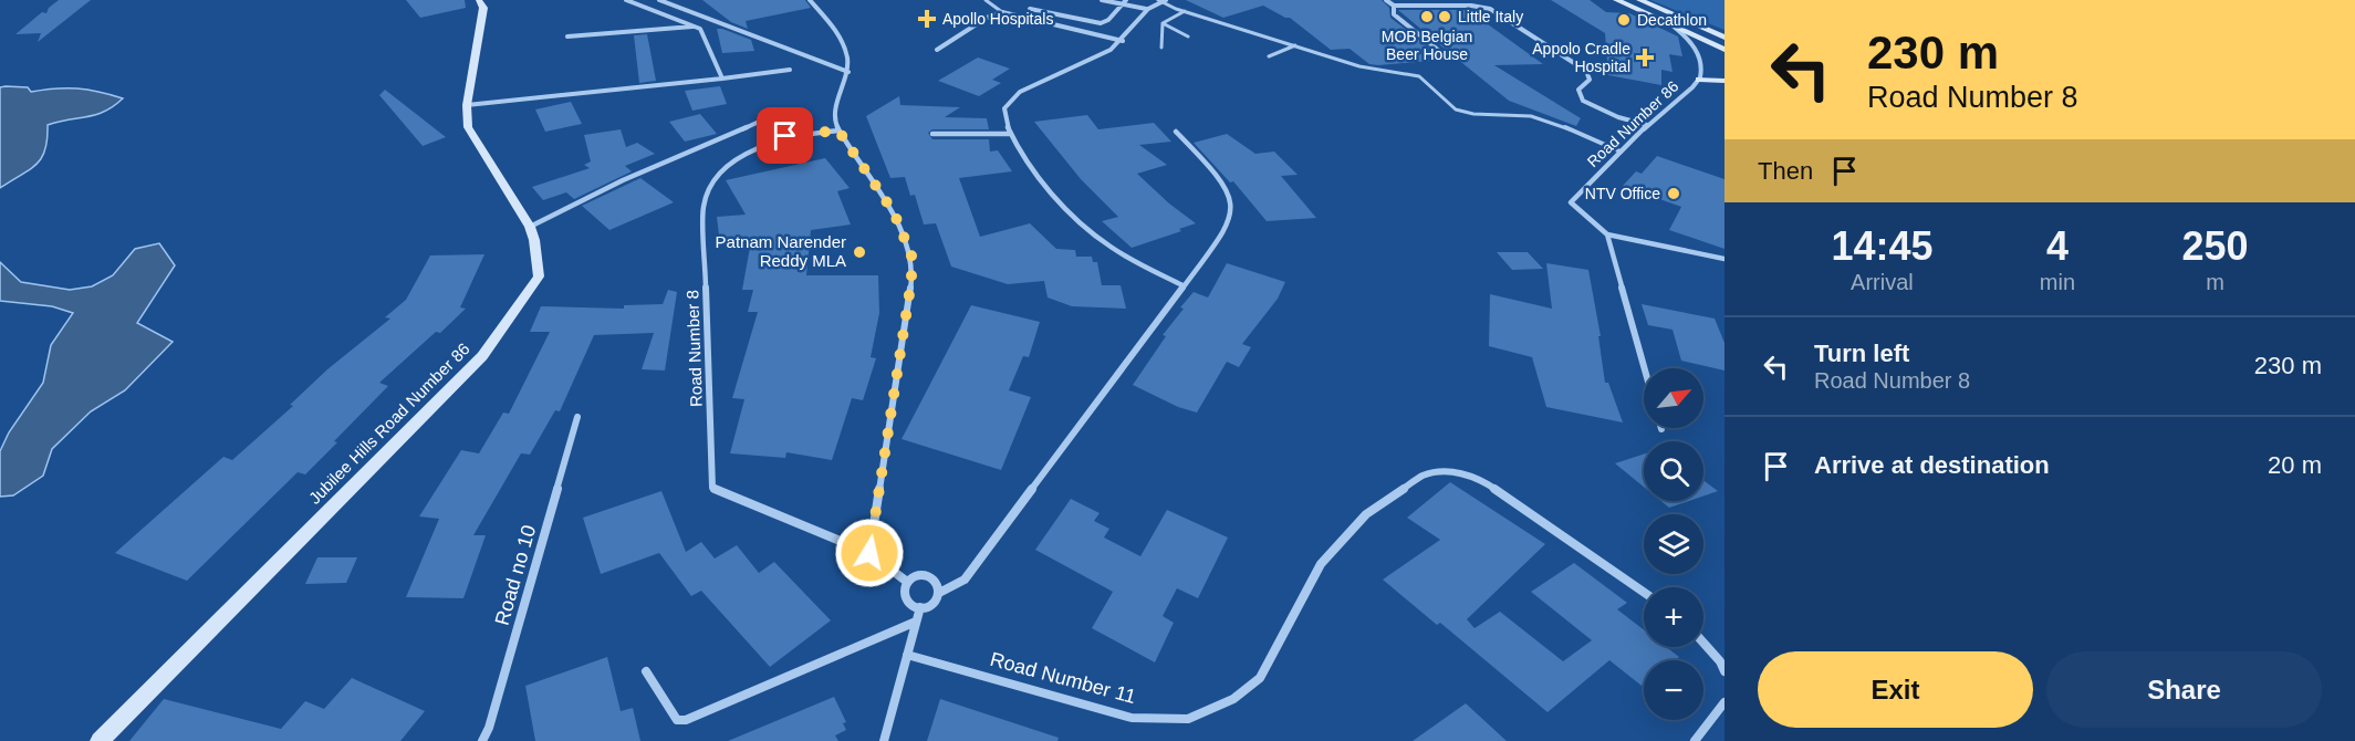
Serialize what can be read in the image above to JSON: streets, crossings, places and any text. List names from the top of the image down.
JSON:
{
  "streets": {
    "street": [
      "Road Number 86",
      "Road Number 8",
      "Jubilee Hills Road Number 86",
      "Road no 10",
      "Road Number 11"
    ]
  },
  "places": {
    "other": [
      "MOB Belgian Beer House",
      "Little Italy",
      "Decathlon",
      "NTV Office",
      "Patnam Narender Reddy MLA"
    ],
    "health": ["Apollo Hospitals", "Appolo Cradle Hospital"]
  },
  "north": "top right",
  "page": {
    "turn": ["230 m", "Road Number 8"],
    "then": "Then",
    "eta": [
      "14:45",
      "Arrival",
      "4",
      "min",
      "250",
      "m"
    ],
    "list": [
      {
        "name": "Turn left",
        "note": "Road Number 8",
        "value": "230 m"
      },
      {
        "name": "Arrive at destination",
        "value": "20 m"
      }
    ],
    "map_buttons": ["+", "−"],
    "buttons": ["Exit", "Share"]
  }
}
